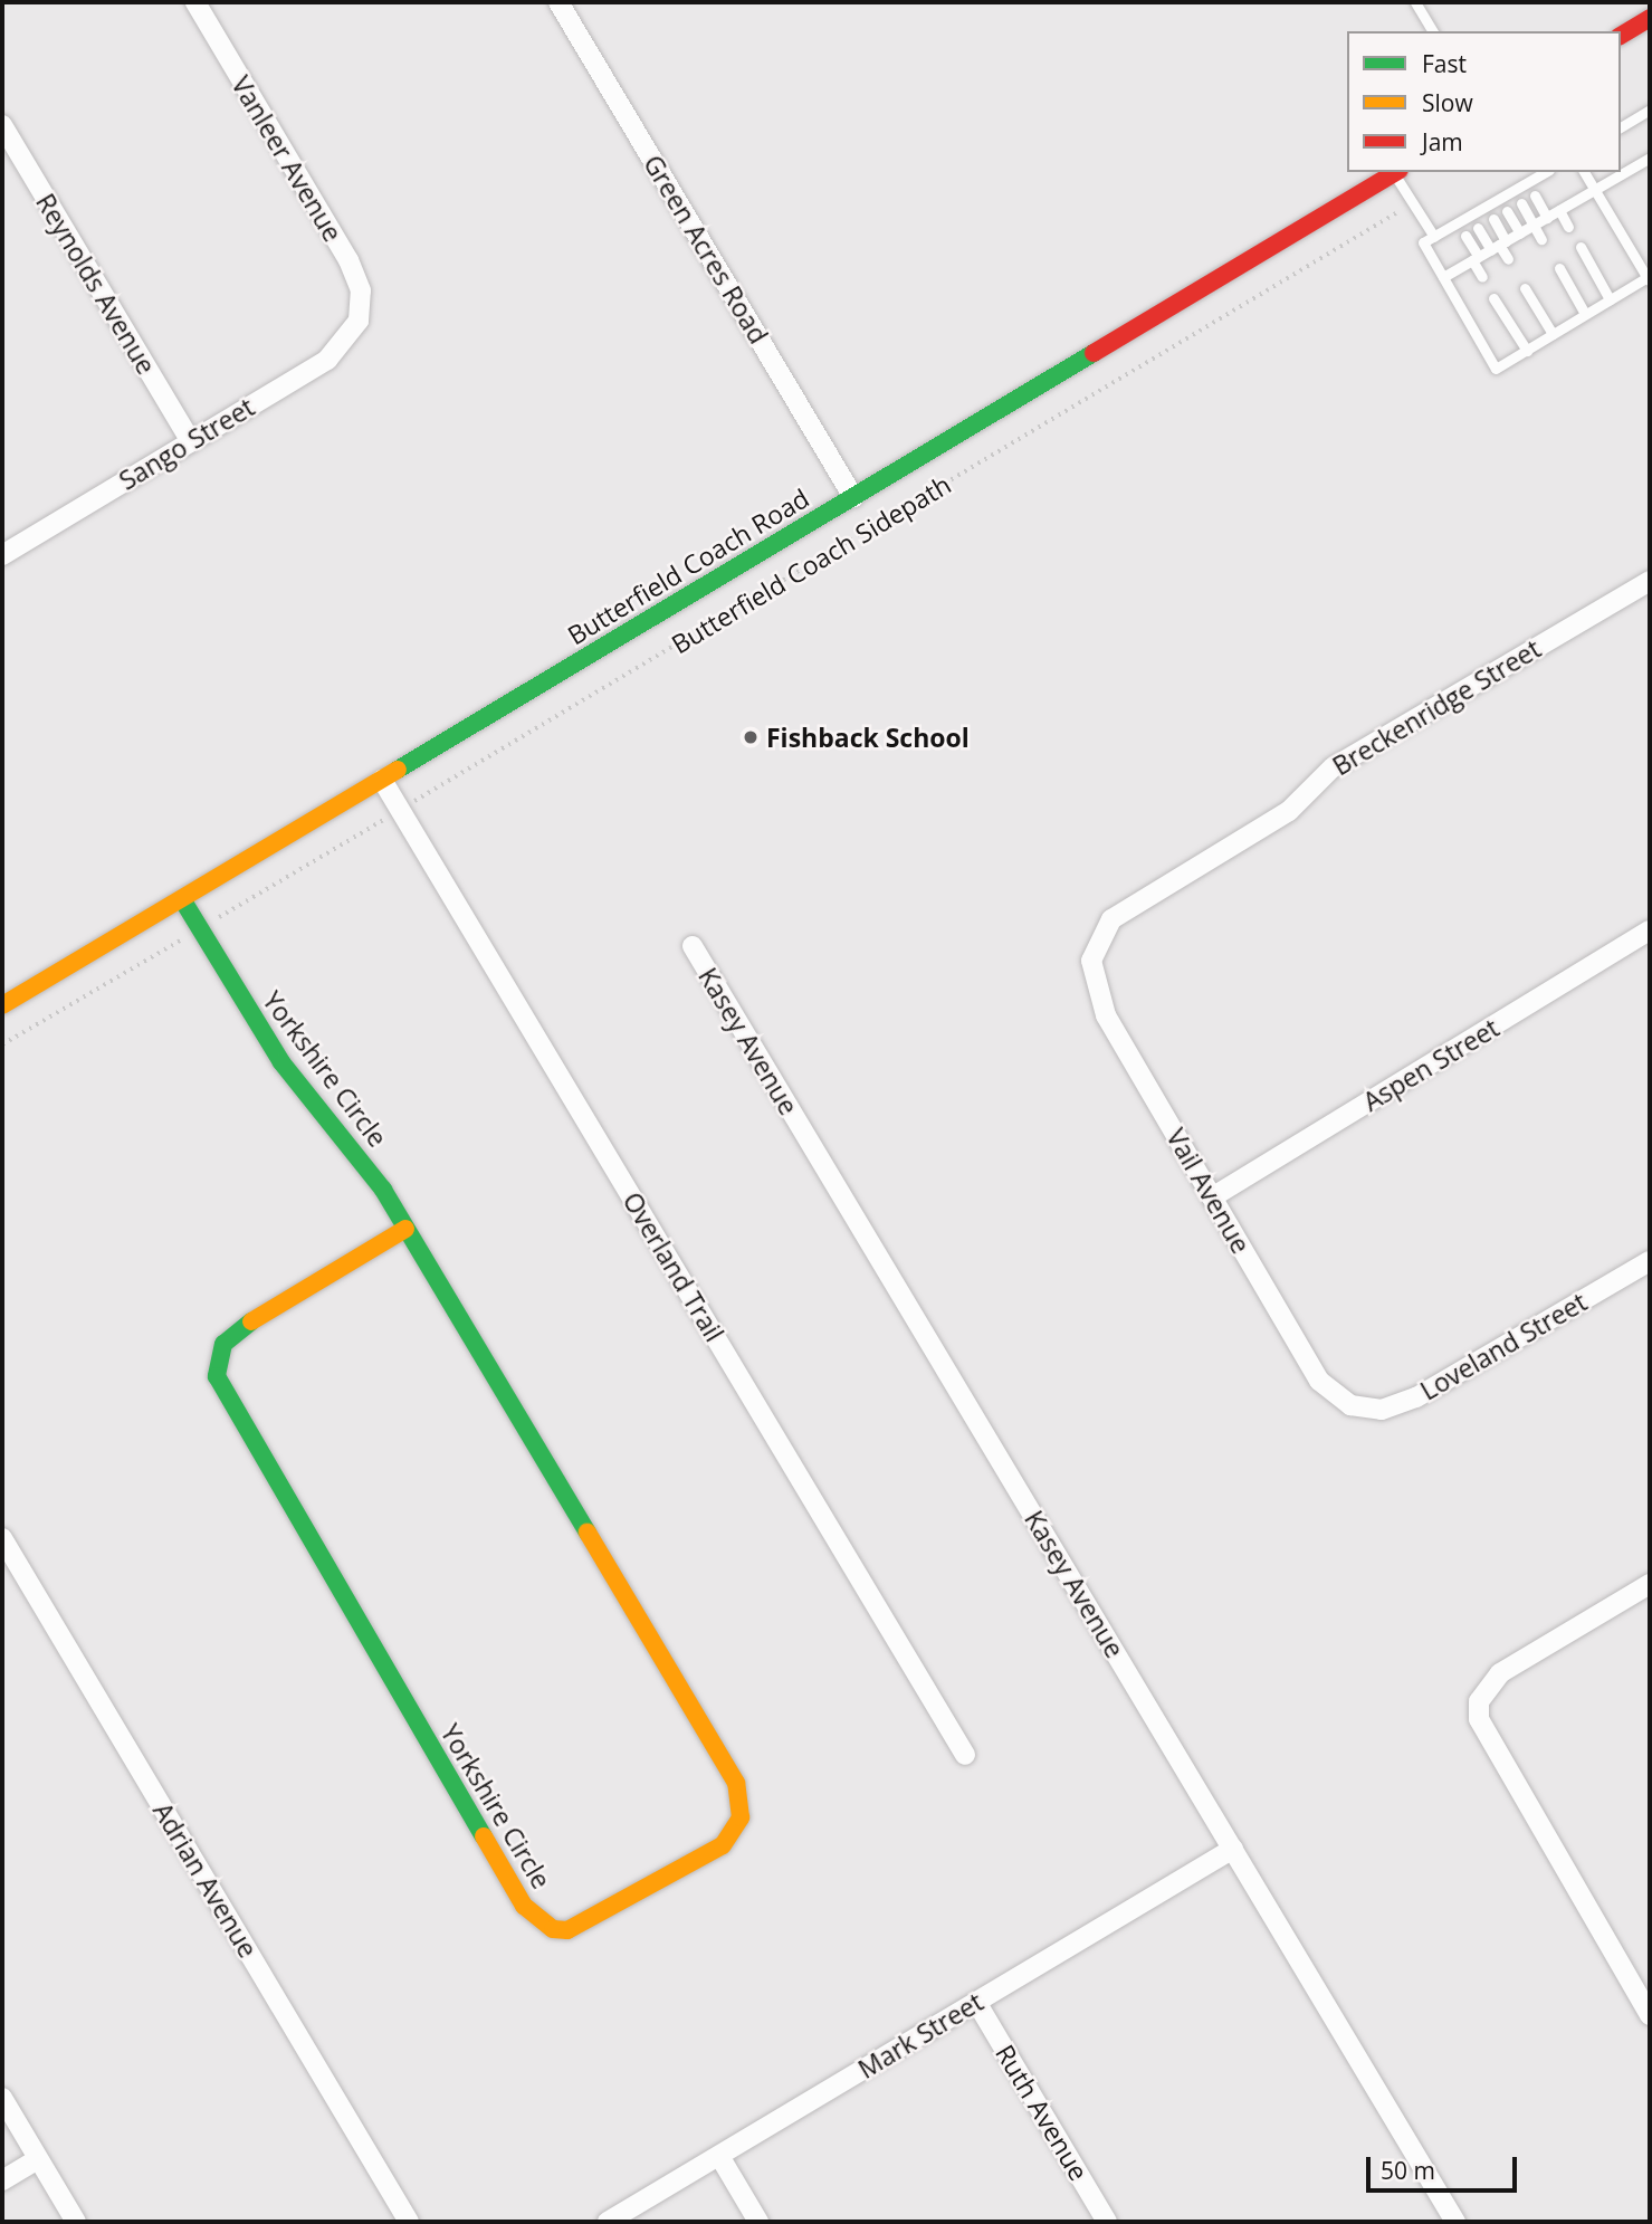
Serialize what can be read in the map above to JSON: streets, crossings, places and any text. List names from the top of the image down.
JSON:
{
  "streets": {
    "street": [
      "Vanleer Avenue",
      "Green Acres Road",
      "Reynolds Avenue",
      "Sango Street",
      "Butterfield Coach Road",
      "Breckenridge Street",
      "Kasey Avenue",
      "Aspen Street",
      "Yorkshire Circle",
      "Vail Avenue",
      "Overland Trail",
      "Loveland Street",
      "Adrian Avenue",
      "Mark Street",
      "Ruth Avenue"
    ],
    "path": ["Butterfield Coach Sidepath"]
  },
  "crossings": [
    ["Vanleer Avenue", "Sango Street"],
    ["Green Acres Road", "Butterfield Coach Road"],
    ["Reynolds Avenue", "Sango Street"],
    ["Butterfield Coach Road", "Yorkshire Circle"],
    ["Butterfield Coach Road", "Overland Trail"],
    ["Breckenridge Street", "Vail Avenue"],
    ["Kasey Avenue", "Mark Street"],
    ["Aspen Street", "Vail Avenue"],
    ["Vail Avenue", "Loveland Street"],
    ["Mark Street", "Ruth Avenue"]
  ],
  "places": ["Fishback School"],
  "legend": ["Fast", "Slow", "Jam"],
  "scale_bar": "50 m"
}
